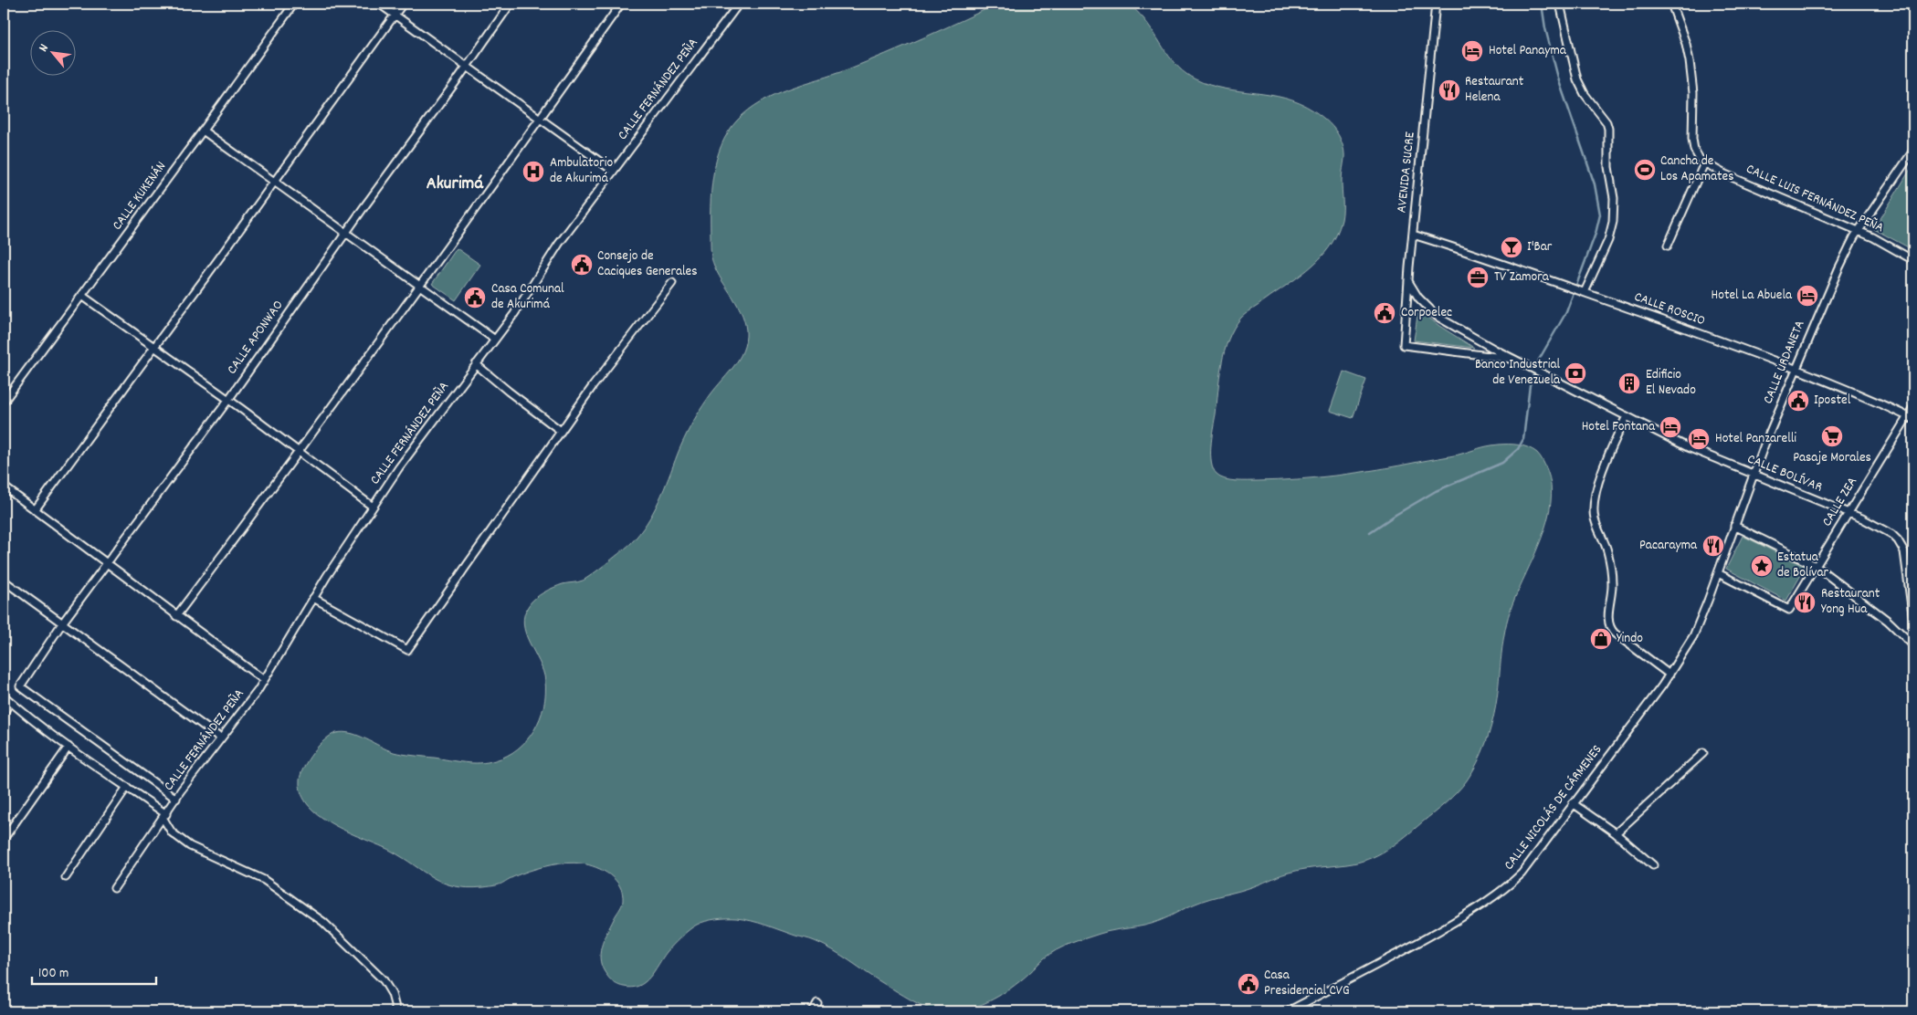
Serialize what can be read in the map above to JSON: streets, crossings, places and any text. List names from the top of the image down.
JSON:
{
  "streets": {
    "street": [
      "CALLE FERNÁNDEZ PEÑA",
      "AVENIDA SUCRE",
      "CALLE KUKENÁN",
      "CALLE LUIS FERNÁNDEZ PEÑA",
      "CALLE ROSCIO",
      "CALLE APONWAO",
      "CALLE URDANETA",
      "CALLE BOLÍVAR",
      "CALLE ZEA",
      "CALLE NICOLÁS DE CÁRMENES"
    ]
  },
  "crossings": [
    ["CALLE FERNÁNDEZ PEÑA", "CALLE APONWAO"],
    ["AVENIDA SUCRE", "CALLE ROSCIO"],
    ["AVENIDA SUCRE", "CALLE BOLÍVAR"],
    ["CALLE LUIS FERNÁNDEZ PEÑA", "CALLE URDANETA"],
    ["CALLE ROSCIO", "CALLE URDANETA"],
    ["CALLE ROSCIO", "CALLE ZEA"],
    ["CALLE URDANETA", "CALLE BOLÍVAR"],
    ["CALLE URDANETA", "CALLE ZEA"],
    ["CALLE URDANETA", "CALLE NICOLÁS DE CÁRMENES"],
    ["CALLE BOLÍVAR", "CALLE ZEA"],
    ["CALLE ZEA", "CALLE NICOLÁS DE CÁRMENES"]
  ],
  "districts": ["Akurimá"],
  "places": {
    "hotel": [
      "Hotel Panayma",
      "Hotel La Abuela",
      "Hotel Fontana",
      "Hotel Panzarelli"
    ],
    "restaurant": ["Restaurant Helena", "Pacarayma", "Restaurant Yong Hua"],
    "sports": ["Cancha de Los Apamates"],
    "hospital": ["Ambulatorio de Akurimá"],
    "bar": ["I'Bar"],
    "public building": [
      "Consejo de Caciques Generales",
      "Casa Comunal de Akurimá",
      "Corpoelec",
      "Ipostel",
      "Casa Presidencial CVG"
    ],
    "office": ["TV Zamora"],
    "bank": ["Banco Industrial de Venezuela"],
    "building": ["Edificio El Nevado"],
    "supermarket": ["Pasaje Morales"],
    "place": ["Estatua de Bolívar"],
    "shop": ["Yindo"]
  },
  "scale_bar": "100 m",
  "north": "top left"
}
